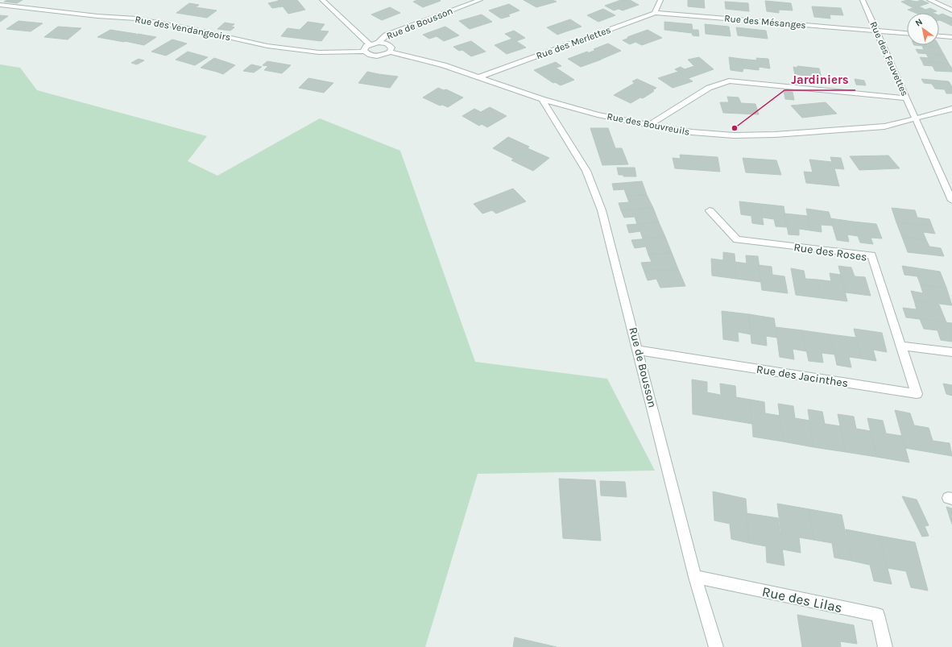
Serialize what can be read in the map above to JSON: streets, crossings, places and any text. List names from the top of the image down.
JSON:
{
  "streets": {
    "street": [
      "Rue des Mésanges",
      "Rue de Bousson",
      "Rue des Vendangeoirs",
      "Rue des Merlettes",
      "Rue des Fauvettes",
      "Rue des Bouvreuils",
      "Rue des Roses",
      "Rue des Jacinthes",
      "Rue des Lilas"
    ]
  },
  "crossings": [
    ["Rue des Mésanges", "Rue des Merlettes"],
    ["Rue des Mésanges", "Rue des Fauvettes"],
    ["Rue de Bousson", "Rue des Bouvreuils"],
    ["Rue de Bousson", "Rue des Jacinthes"],
    ["Rue de Bousson", "Rue des Lilas"],
    ["Rue des Vendangeoirs", "Rue des Bouvreuils"],
    ["Rue des Merlettes", "Rue des Bouvreuils"],
    ["Rue des Fauvettes", "Rue des Bouvreuils"],
    ["Rue des Roses", "Rue des Jacinthes"]
  ],
  "places": ["Jardiniers"],
  "north": "top left"
}
